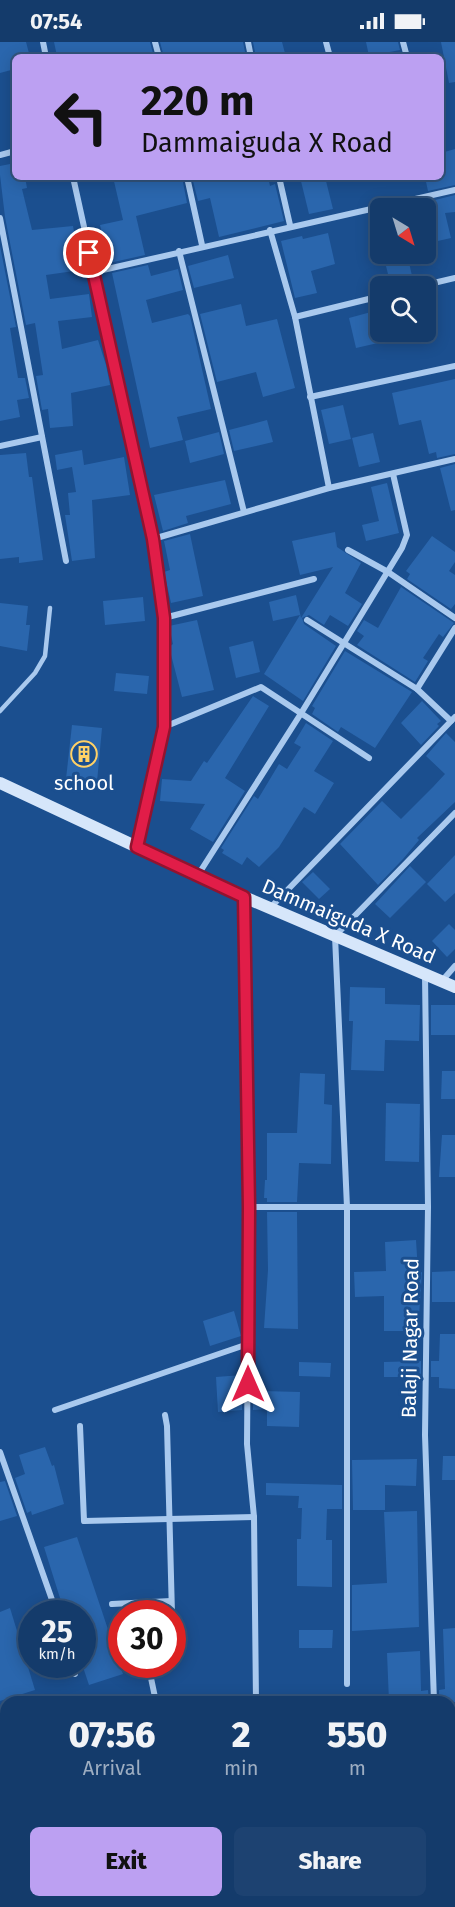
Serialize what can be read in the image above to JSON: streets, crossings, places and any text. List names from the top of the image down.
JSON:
{
  "streets": {
    "street": ["Dammaiguda X Road", "Balaji Nagar Road"]
  },
  "crossings": [
    ["Dammaiguda X Road", "Balaji Nagar Road"]
  ],
  "places": {
    "building": ["school"]
  },
  "north": "bottom right",
  "page": {
    "status": "07:54",
    "turn": ["220 m", "Dammaiguda X Road"],
    "speed": "25 km/h",
    "limit": "30",
    "eta": [
      "07:56",
      "Arrival",
      "2",
      "min",
      "550",
      "m"
    ],
    "buttons": ["Exit", "Share"]
  }
}
